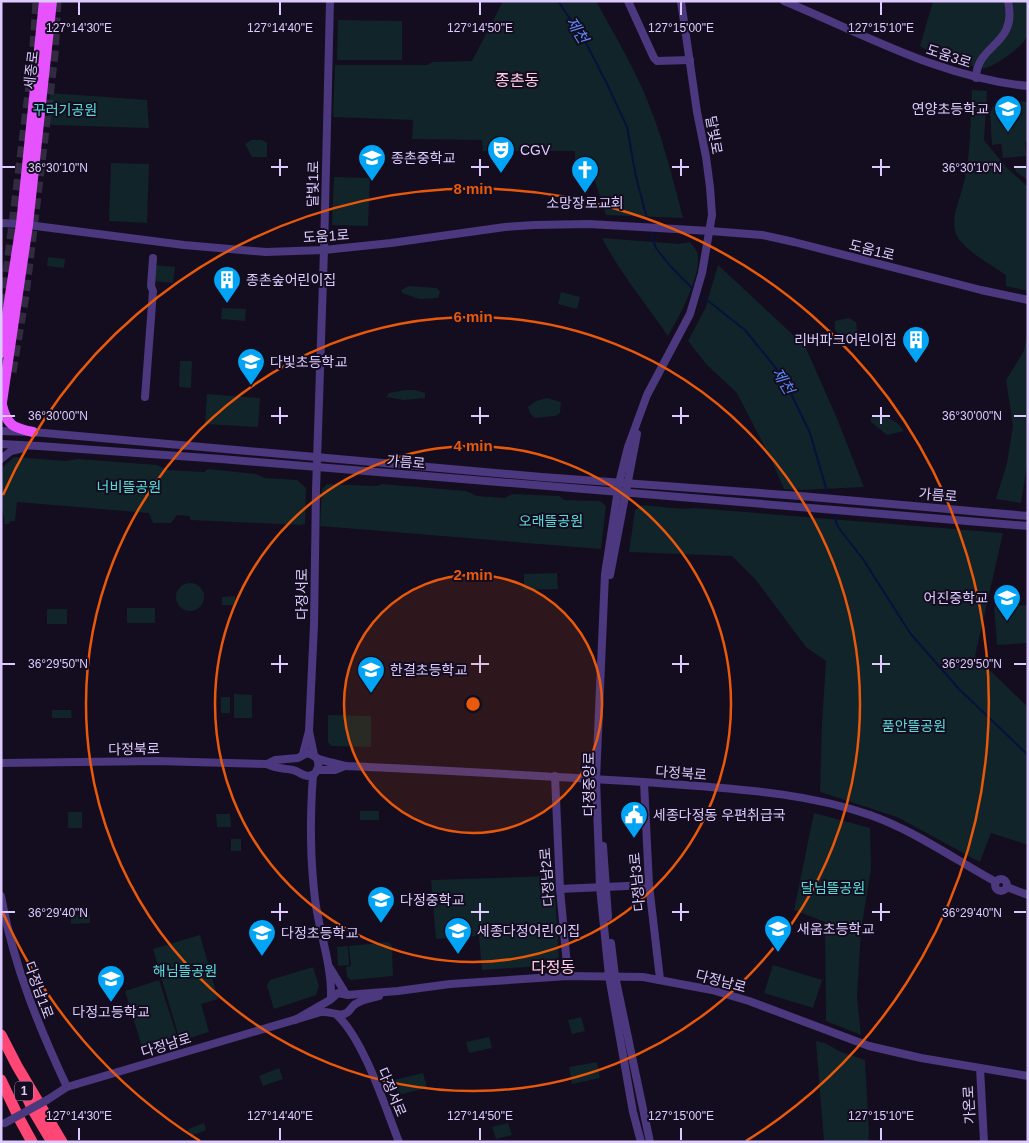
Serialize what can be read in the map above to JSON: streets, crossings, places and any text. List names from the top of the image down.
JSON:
{
  "streets": {
    "highway": ["1"],
    "main road": ["세종로"],
    "street": [
      "도움3로",
      "달빛로",
      "달빛1로",
      "도움1로",
      "가름로",
      "다정서로",
      "다정북로",
      "다정중앙로",
      "다정남2로",
      "다정남3로",
      "다정남로",
      "다정남1로",
      "가온로"
    ]
  },
  "crossings": [
    ["세종로", "도움1로"],
    ["달빛로", "도움1로"],
    ["달빛로", "다정중앙로"],
    ["달빛1로", "도움1로"],
    ["달빛1로", "가름로"],
    ["달빛1로", "다정서로"],
    ["가름로", "다정서로"],
    ["가름로", "다정중앙로"],
    ["다정북로", "다정중앙로"],
    ["다정북로", "다정남2로"],
    ["다정북로", "다정남3로"],
    ["다정중앙로", "다정남로"],
    ["다정남2로", "다정남로"],
    ["다정남3로", "다정남로"],
    ["다정남로", "다정남1로"],
    ["다정남로", "가온로"]
  ],
  "districts": ["종촌동", "다정동"],
  "water": ["제천"],
  "parks": [
    "꾸러기공원",
    "너비뜰공원",
    "오래뜰공원",
    "품안뜰공원",
    "달님뜰공원",
    "해님뜰공원"
  ],
  "places": {
    "school or university": [
      "연양초등학교",
      "종촌중학교",
      "다빛초등학교",
      "어진중학교",
      "한결초등학교",
      "다정중학교",
      "새움초등학교",
      "세종다정어린이집",
      "다정초등학교",
      "다정고등학교"
    ],
    "theatre": ["CGV"],
    "church": ["소망장로교회"],
    "building": ["종촌숲어린이집", "리버파크어린이집"],
    "public building": ["세종다정동 우편취급국"]
  },
  "coordinates": [
    "127°14'30\"E",
    "127°14'40\"E",
    "127°14'50\"E",
    "127°15'00\"E",
    "127°15'10\"E",
    "36°30'10\"N",
    "36°30'00\"N",
    "36°29'50\"N",
    "36°29'40\"N"
  ],
  "rings": [
    "8 min",
    "6 min",
    "4 min",
    "2 min"
  ]
}
